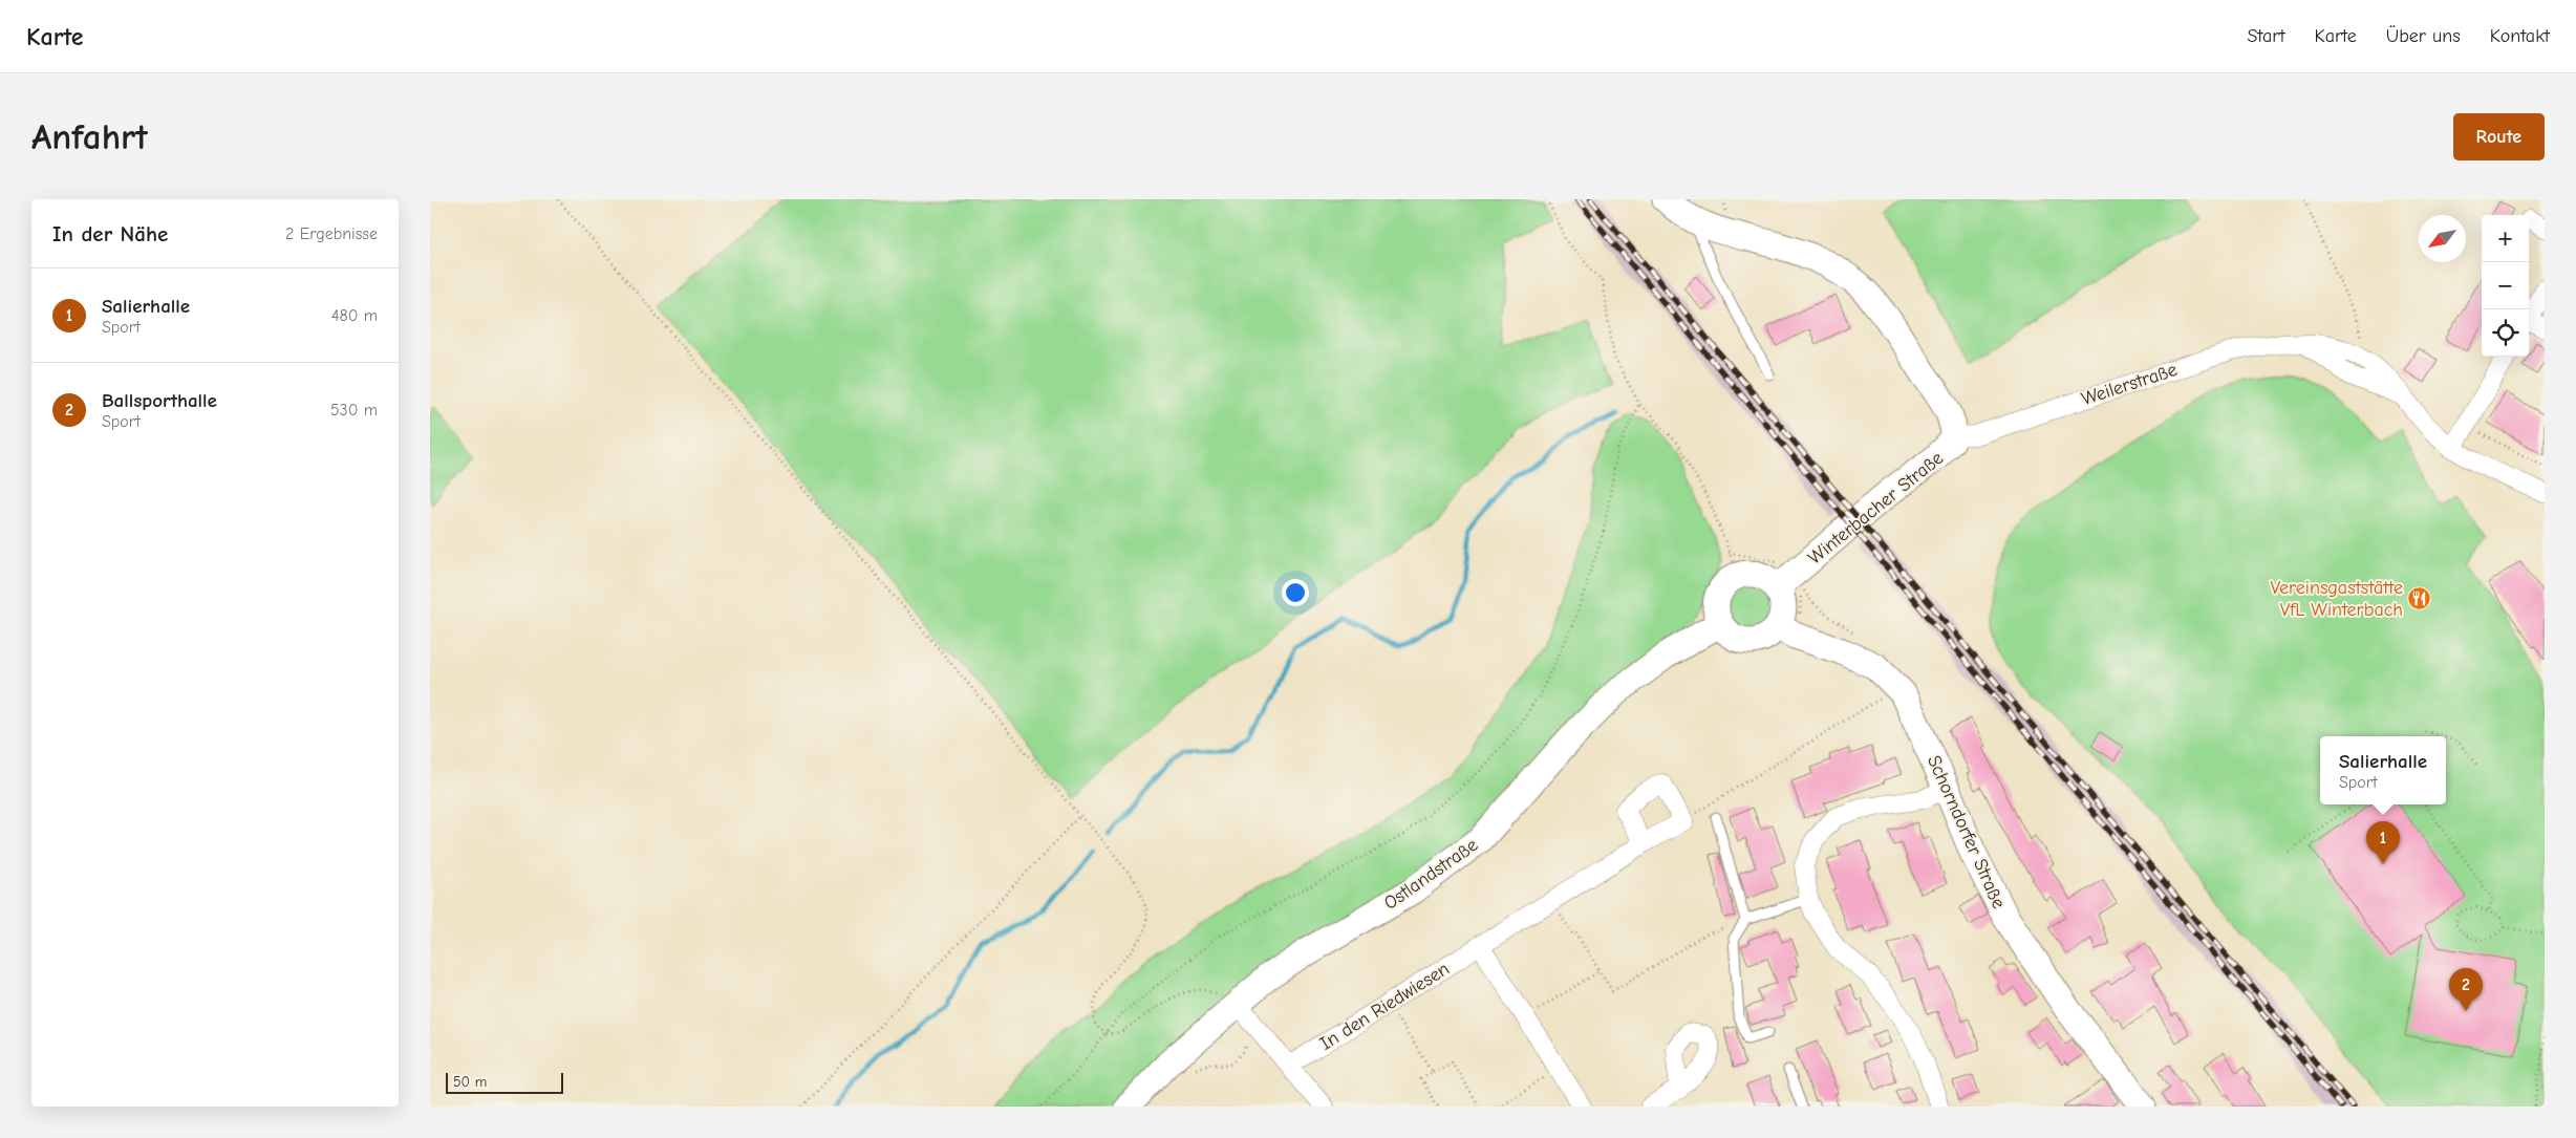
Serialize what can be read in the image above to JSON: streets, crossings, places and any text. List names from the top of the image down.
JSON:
{
  "streets": {
    "street": [
      "Weilerstraße",
      "Winterbacher Straße",
      "Schorndorfer Straße",
      "Ostlandstraße",
      "In den Riedwiesen"
    ]
  },
  "crossings": [
    ["Weilerstraße", "Winterbacher Straße"]
  ],
  "places": {
    "restaurant": ["Vereinsgaststätte VfL Winterbach"]
  },
  "scale_bar": "50 m",
  "north": "bottom left",
  "page": {
    "header": "Karte",
    "nav": [
      "Start",
      "Karte",
      "Über uns",
      "Kontakt"
    ],
    "buttons": "Route",
    "title": "Anfahrt",
    "heading": ["In der Nähe", "2 Ergebnisse"],
    "map_buttons": ["+", "−"],
    "list": [
      {
        "mark": "1",
        "name": "Salierhalle",
        "note": "Sport",
        "value": "480 m"
      },
      {
        "mark": "2",
        "name": "Ballsporthalle",
        "note": "Sport",
        "value": "530 m"
      }
    ],
    "popup": ["Salierhalle", "Sport"],
    "pins": ["1", "2"],
    "scale": "50 m"
  }
}
